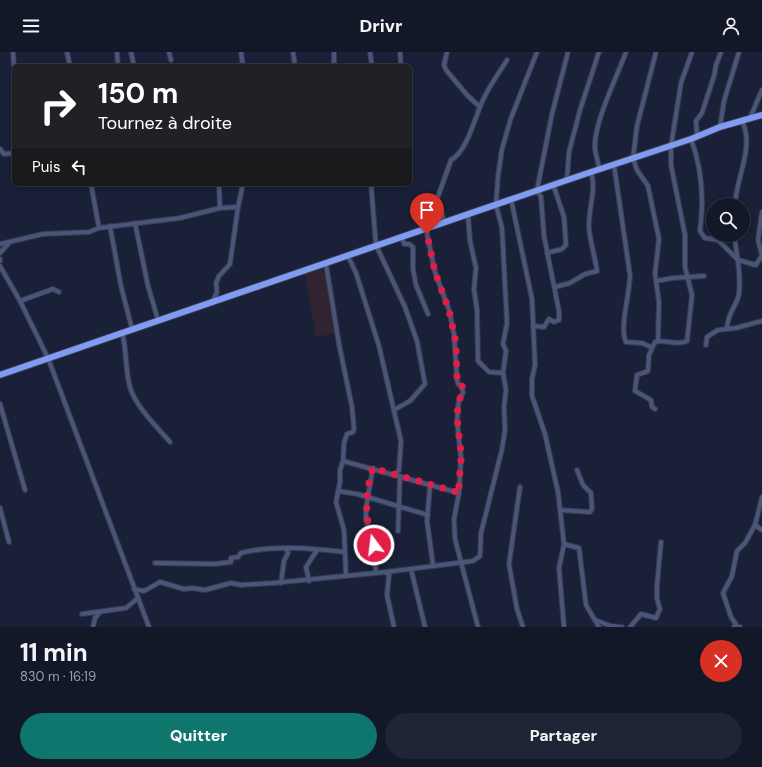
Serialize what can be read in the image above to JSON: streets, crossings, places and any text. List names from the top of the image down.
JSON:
{
  "page": {
    "header": "Drivr",
    "turn": ["150 m", "Tournez à droite"],
    "then": "Puis",
    "heading": ["11 min", "830 m · 16:19"],
    "buttons": ["Quitter", "Partager"]
  }
}
